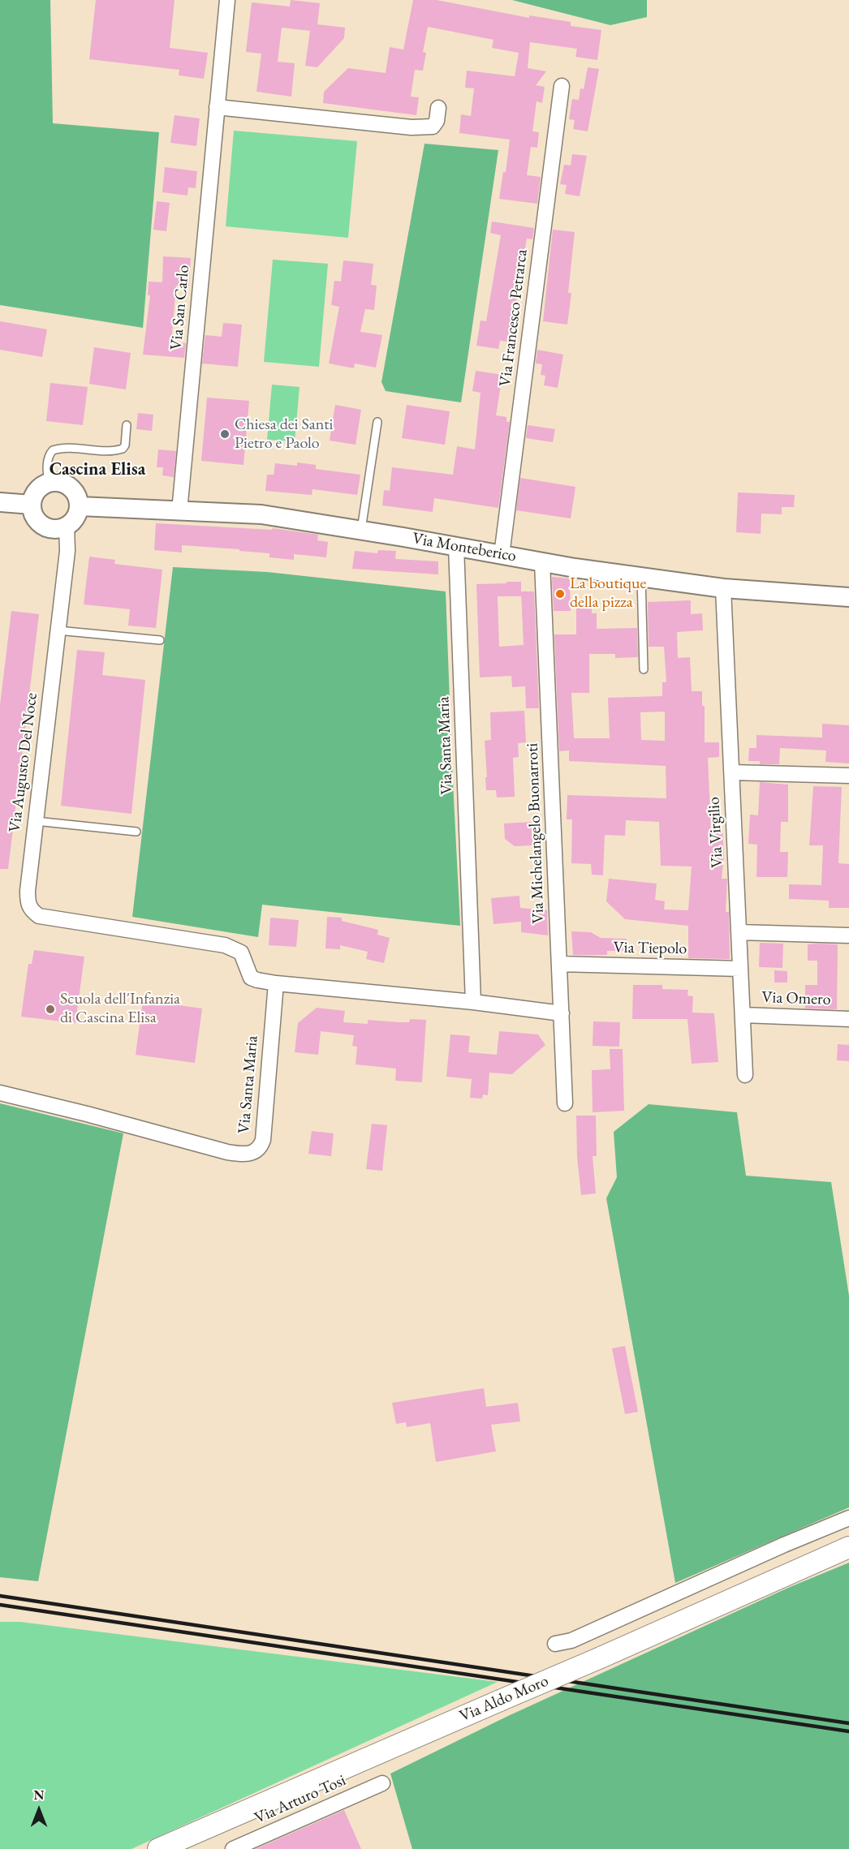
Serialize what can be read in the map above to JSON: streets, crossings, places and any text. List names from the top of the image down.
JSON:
{
  "streets": {
    "main road": ["Via Aldo Moro"],
    "street": [
      "Via San Carlo",
      "Via Francesco Petrarca",
      "Via Monteberico",
      "Via Santa Maria",
      "Via Augusto Del Noce",
      "Via Virgilio",
      "Via Michelangelo Buonarroti",
      "Via Tiepolo",
      "Via Omero",
      "Via Arturo Tosi"
    ]
  },
  "crossings": [
    ["Via San Carlo", "Via Monteberico"],
    ["Via Francesco Petrarca", "Via Monteberico"],
    ["Via Monteberico", "Via Santa Maria"],
    ["Via Monteberico", "Via Augusto Del Noce"],
    ["Via Monteberico", "Via Virgilio"],
    ["Via Monteberico", "Via Michelangelo Buonarroti"],
    ["Via Santa Maria", "Via Augusto Del Noce"],
    ["Via Virgilio", "Via Tiepolo"],
    ["Via Virgilio", "Via Omero"],
    ["Via Michelangelo Buonarroti", "Via Tiepolo"]
  ],
  "districts": ["Cascina Elisa"],
  "places": ["Chiesa dei Santi Pietro e Paolo", "La boutique della pizza", "Scuola dell'Infanzia di Cascina Elisa"],
  "north": "top"
}
